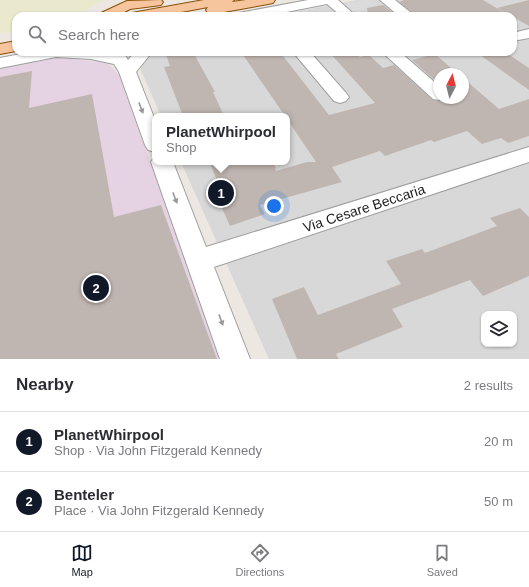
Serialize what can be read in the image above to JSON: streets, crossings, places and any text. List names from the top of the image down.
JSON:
{
  "streets": {
    "street": ["Via Cesare Beccaria"]
  },
  "north": "top",
  "page": {
    "search": "Search here",
    "popup": ["PlanetWhirpool", "Shop"],
    "pins": ["1", "2"],
    "heading": ["Nearby", "2 results"],
    "list": [
      {
        "mark": "1",
        "name": "PlanetWhirpool",
        "note": "Shop · Via John Fitzgerald Kennedy",
        "value": "20 m"
      },
      {
        "mark": "2",
        "name": "Benteler",
        "note": "Place · Via John Fitzgerald Kennedy",
        "value": "50 m"
      }
    ],
    "nav": ["Map", "Directions", "Saved"]
  }
}
